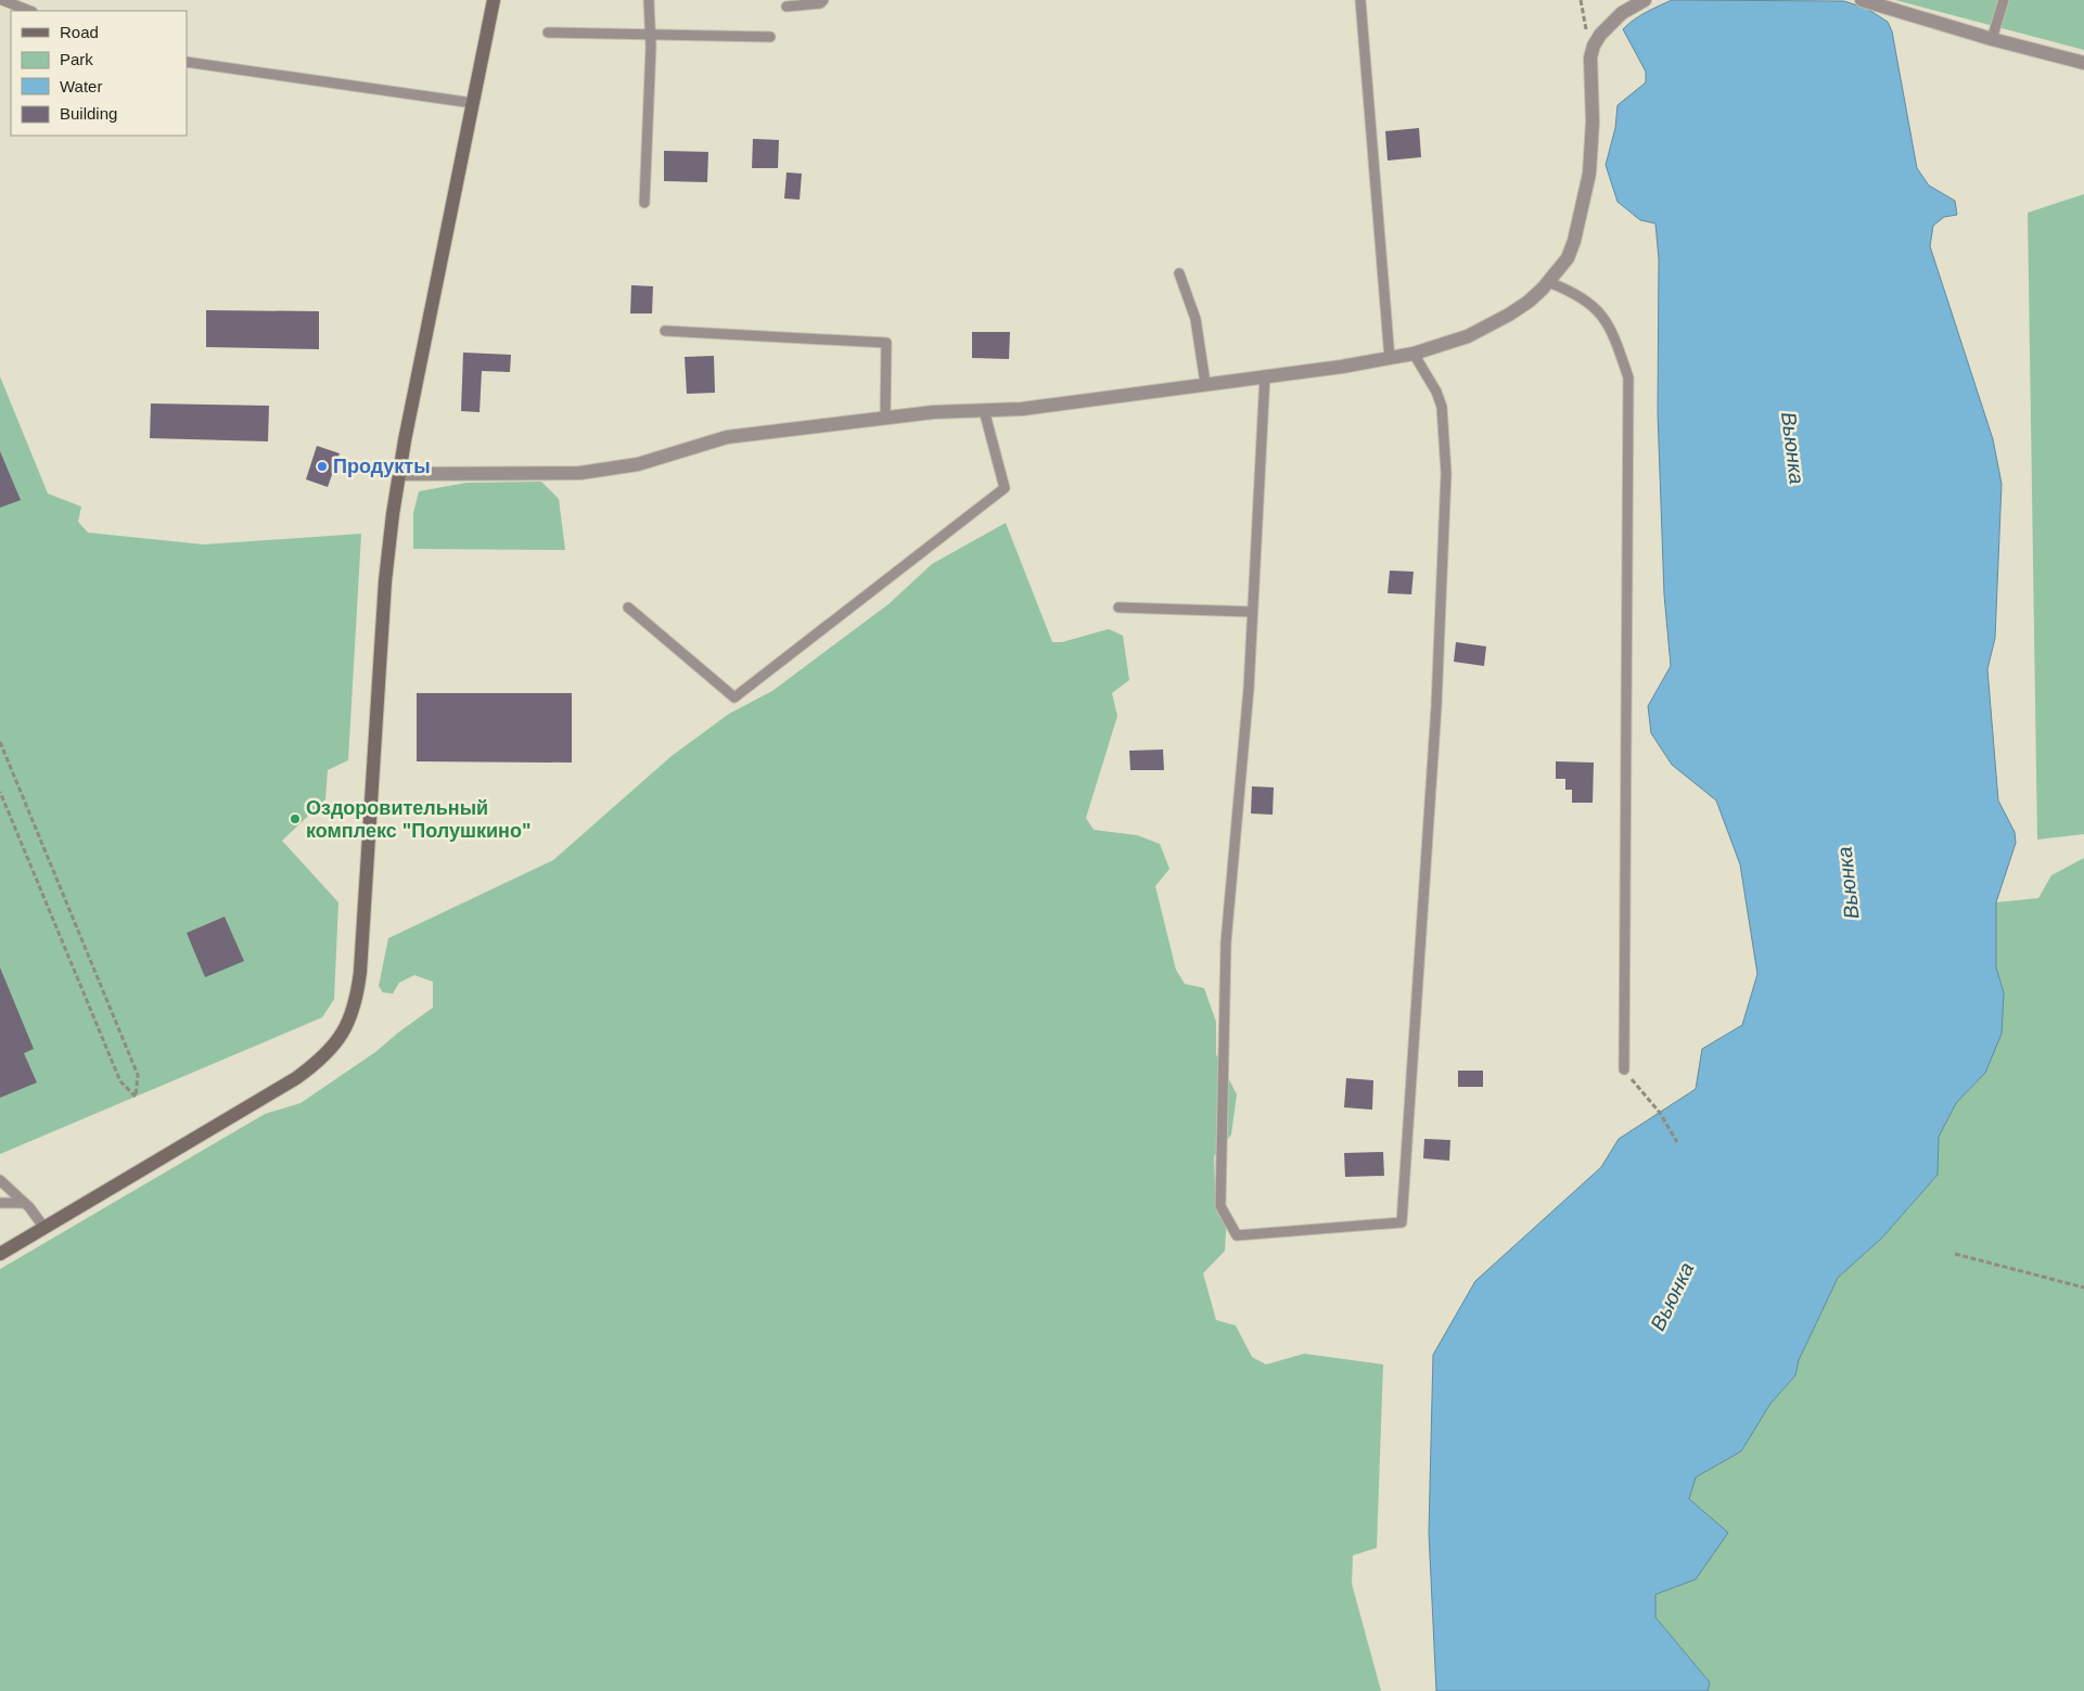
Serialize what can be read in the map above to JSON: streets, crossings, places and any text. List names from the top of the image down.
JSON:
{
  "water": ["Вьюнка"],
  "places": ["Продукты", "Оздоровительный комплекс \"Полушкино\""],
  "legend": [
    "Road",
    "Park",
    "Water",
    "Building"
  ]
}
